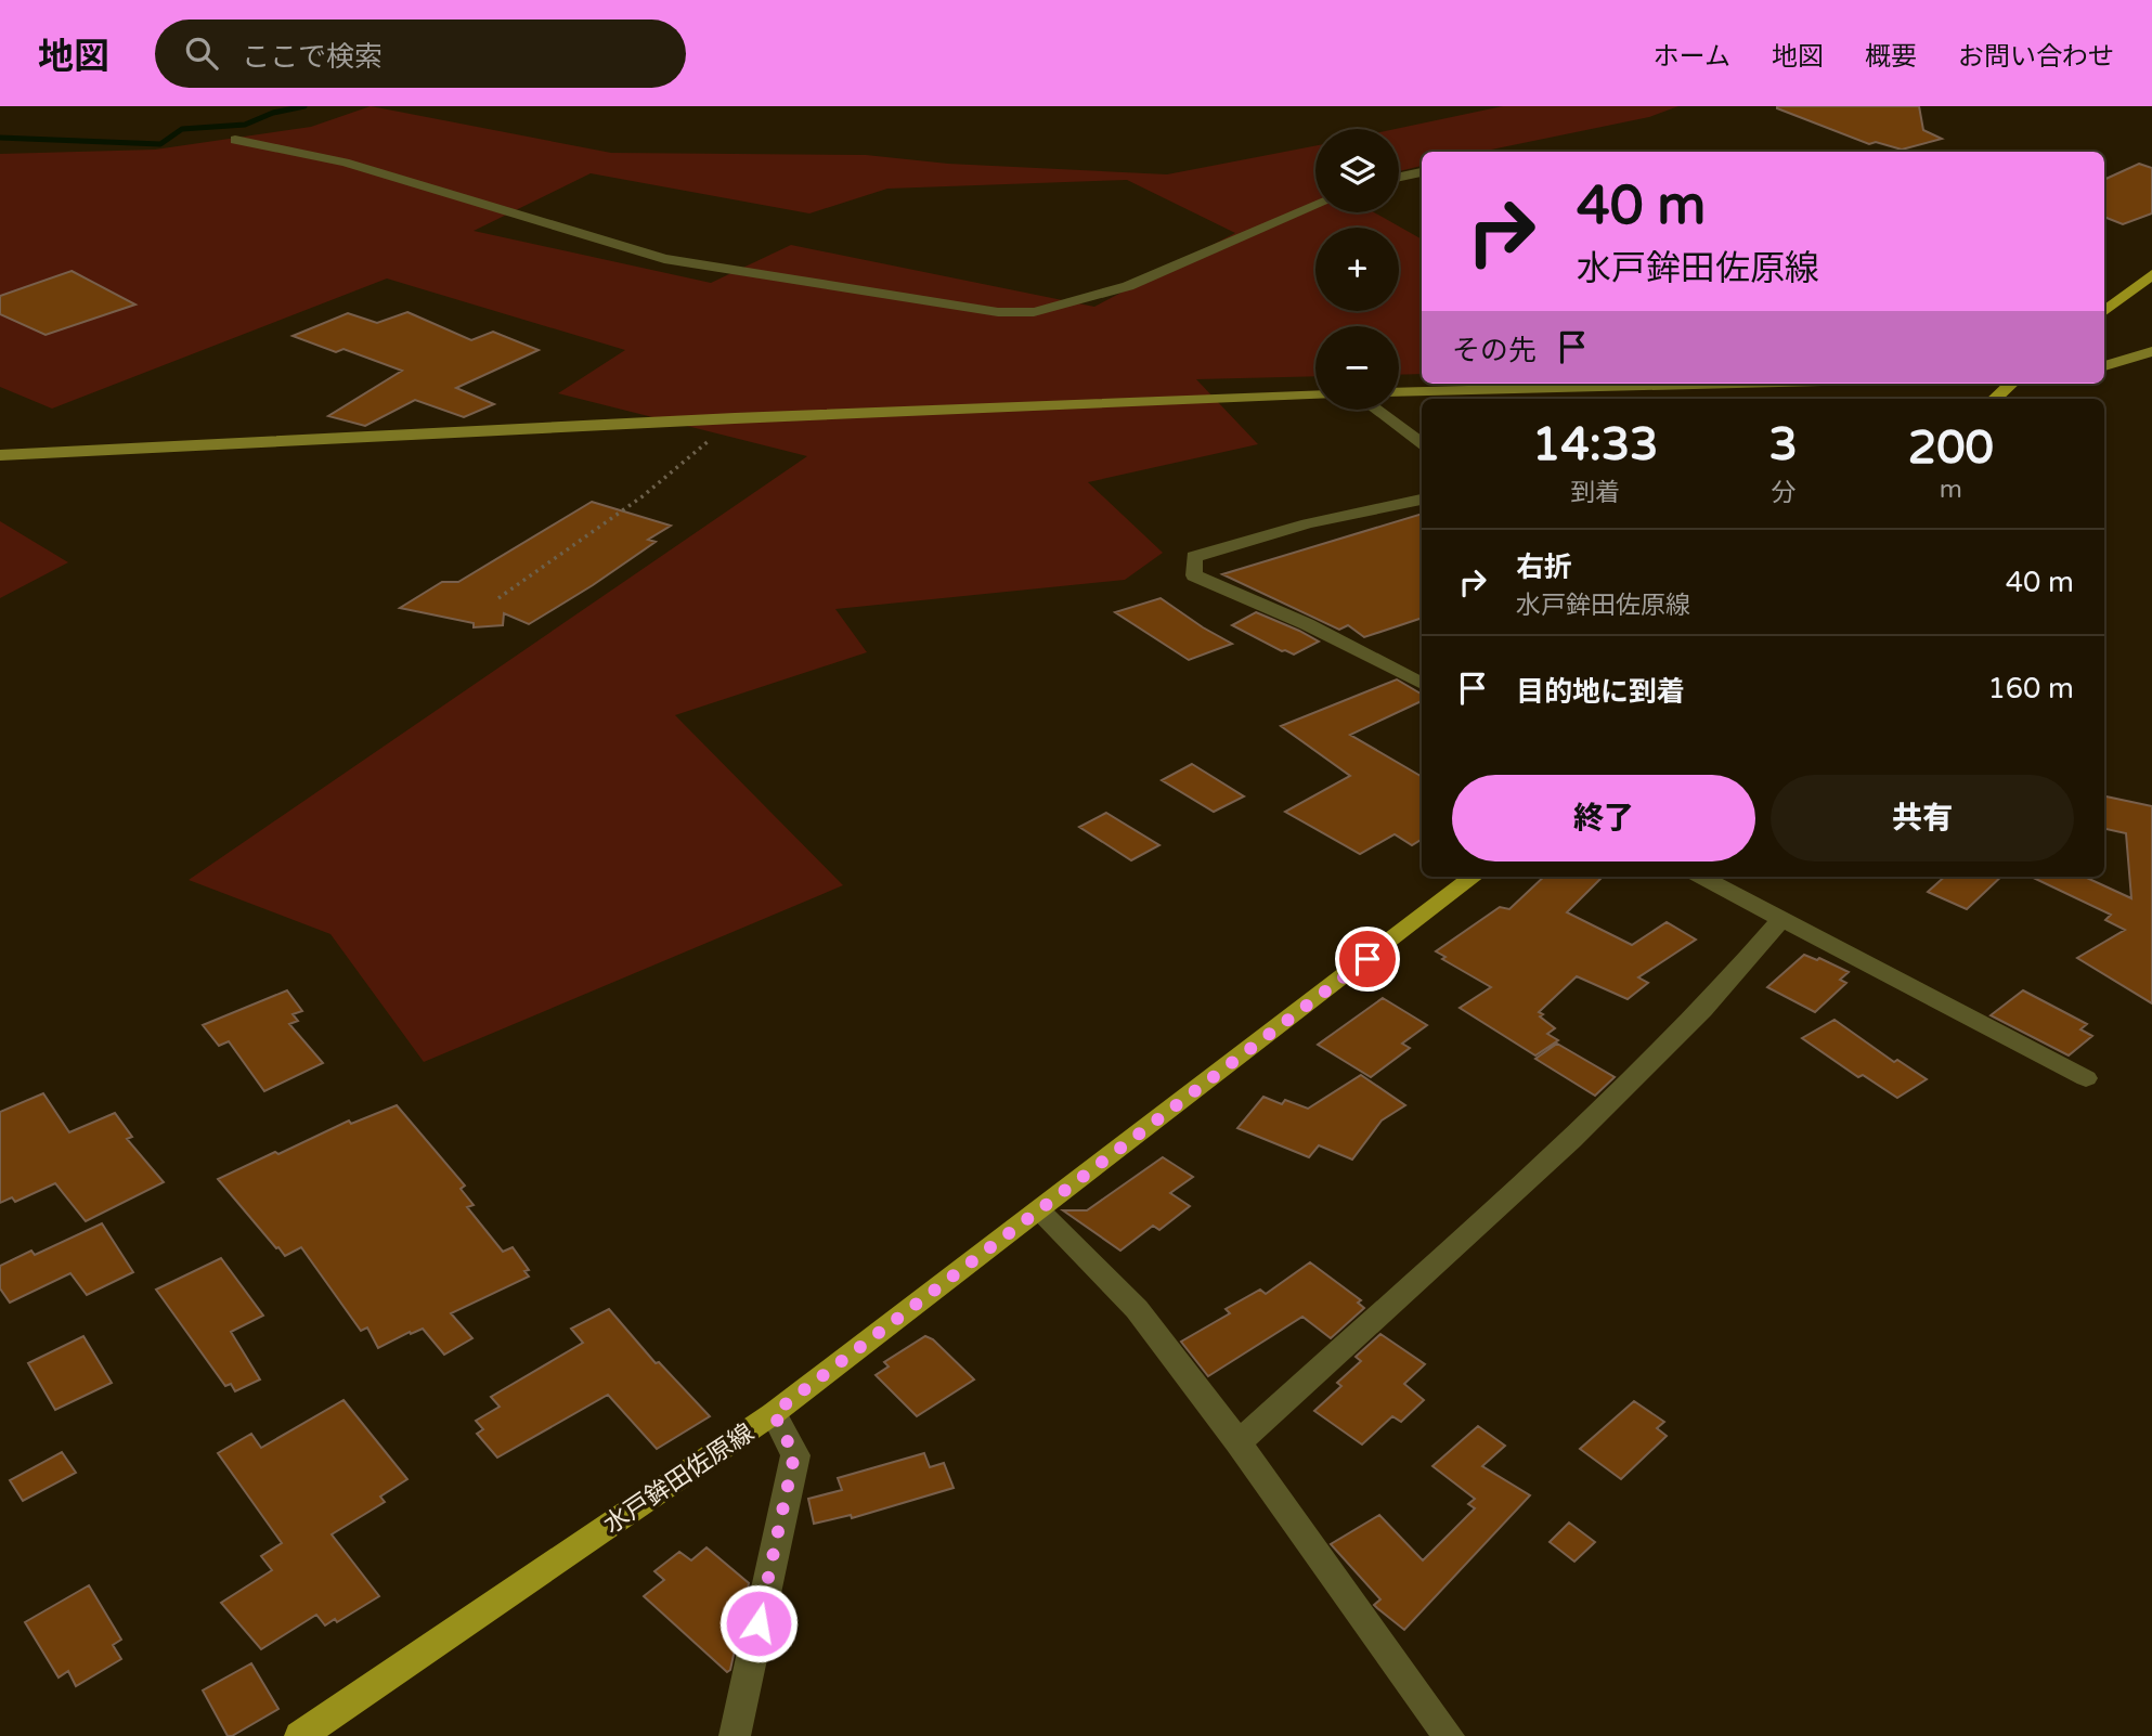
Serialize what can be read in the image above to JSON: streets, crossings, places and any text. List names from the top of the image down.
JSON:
{
  "streets": {
    "main road": ["水戸鉾田佐原線"]
  },
  "page": {
    "header": "地図",
    "search": "ここで検索",
    "nav": [
      "ホーム",
      "地図",
      "概要",
      "お問い合わせ"
    ],
    "map_buttons": ["+", "−"],
    "turn": ["40 m", "水戸鉾田佐原線"],
    "then": "その先",
    "eta": [
      "14:33",
      "到着",
      "3",
      "分",
      "200",
      "m"
    ],
    "list": [
      {
        "name": "右折",
        "note": "水戸鉾田佐原線",
        "value": "40 m"
      },
      {
        "name": "目的地に到着",
        "value": "160 m"
      }
    ],
    "buttons": ["終了", "共有"]
  }
}
